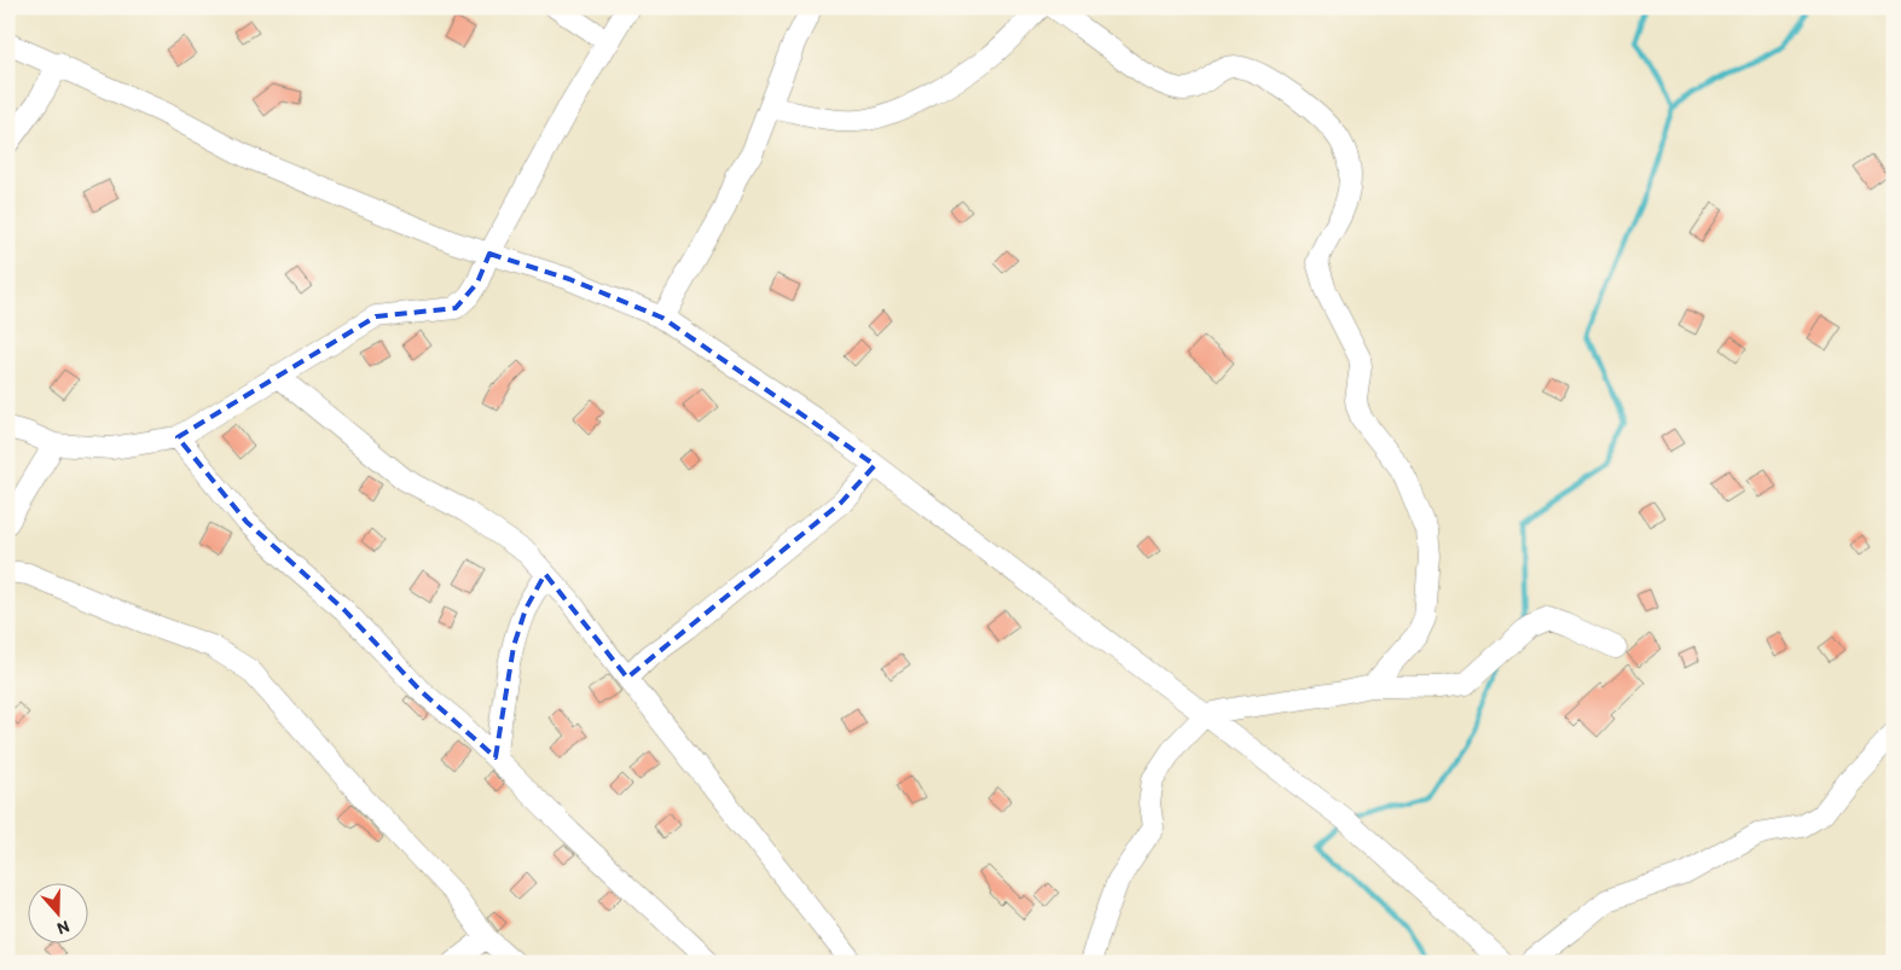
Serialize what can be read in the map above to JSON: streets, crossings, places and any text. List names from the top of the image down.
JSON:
{
  "north": "bottom"
}
